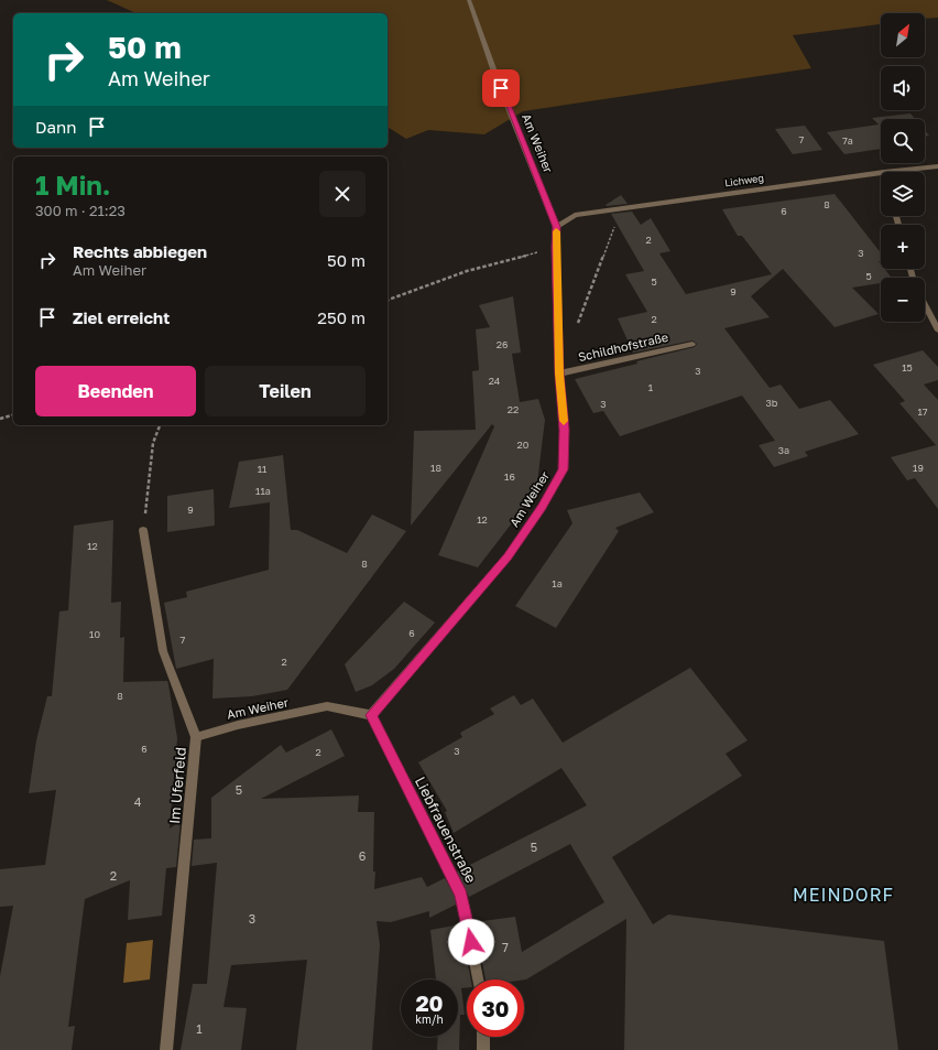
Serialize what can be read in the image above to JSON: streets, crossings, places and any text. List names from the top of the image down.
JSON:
{
  "streets": {
    "street": [
      "Am Weiher",
      "Lichweg",
      "Schildhofstraße",
      "Im Uferfeld",
      "Liebfrauenstraße"
    ]
  },
  "crossings": [
    ["Am Weiher", "Lichweg"],
    ["Am Weiher", "Schildhofstraße"],
    ["Am Weiher", "Im Uferfeld"],
    ["Am Weiher", "Liebfrauenstraße"]
  ],
  "districts": ["MEINDORF"],
  "house_numbers": [
    "7",
    "7a",
    "8",
    "6",
    "2",
    "3",
    "5",
    "5",
    "9",
    "2",
    "26",
    "15",
    "3",
    "24",
    "1",
    "3b",
    "3",
    "22",
    "17",
    "20",
    "3a",
    "18",
    "19",
    "11",
    "16",
    "11a",
    "9",
    "12",
    "12",
    "8",
    "1a",
    "6",
    "10",
    "7",
    "2",
    "8",
    "6",
    "3",
    "2",
    "5",
    "4",
    "5",
    "6",
    "2",
    "3",
    "7",
    "1"
  ],
  "north": "top right",
  "page": {
    "map_buttons": ["+", "−"],
    "turn": ["50 m", "Am Weiher"],
    "then": "Dann",
    "heading": ["1 Min.", "300 m · 21:23"],
    "list": [
      {
        "name": "Rechts abbiegen",
        "note": "Am Weiher",
        "value": "50 m"
      },
      {
        "name": "Ziel erreicht",
        "value": "250 m"
      }
    ],
    "buttons": ["Beenden", "Teilen"],
    "speed": "20 km/h",
    "limit": "30"
  }
}
